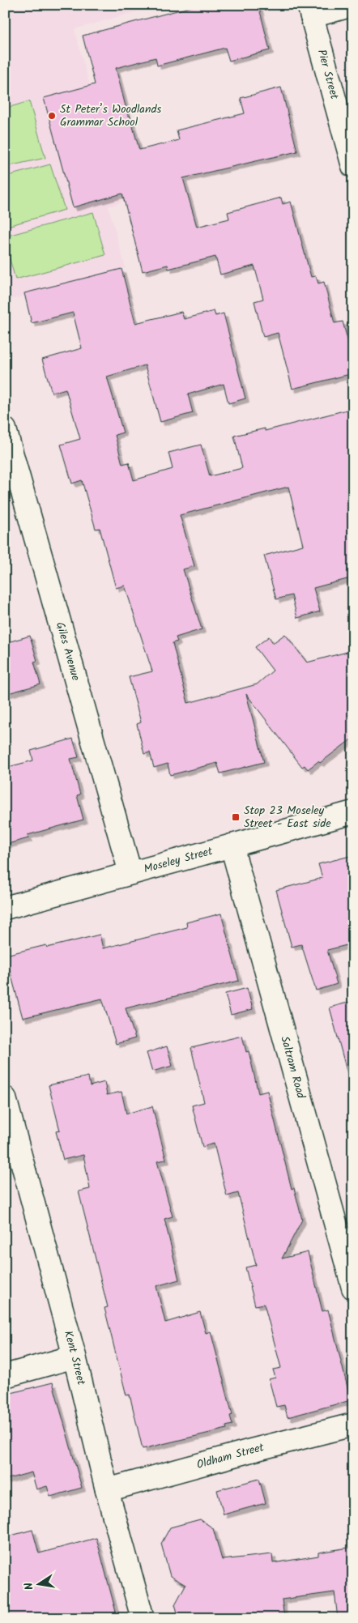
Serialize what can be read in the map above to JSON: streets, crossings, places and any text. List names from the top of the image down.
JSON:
{
  "streets": {
    "street": [
      "Pier Street",
      "Giles Avenue",
      "Moseley Street",
      "Saltram Road",
      "Kent Street",
      "Oldham Street"
    ]
  },
  "crossings": [
    ["Giles Avenue", "Moseley Street"],
    ["Moseley Street", "Saltram Road"],
    ["Kent Street", "Oldham Street"]
  ],
  "places": {
    "other": ["St Peter’s Woodlands Grammar School"],
    "transit": ["Stop 23 Moseley Street - East side"]
  },
  "north": "left"
}
